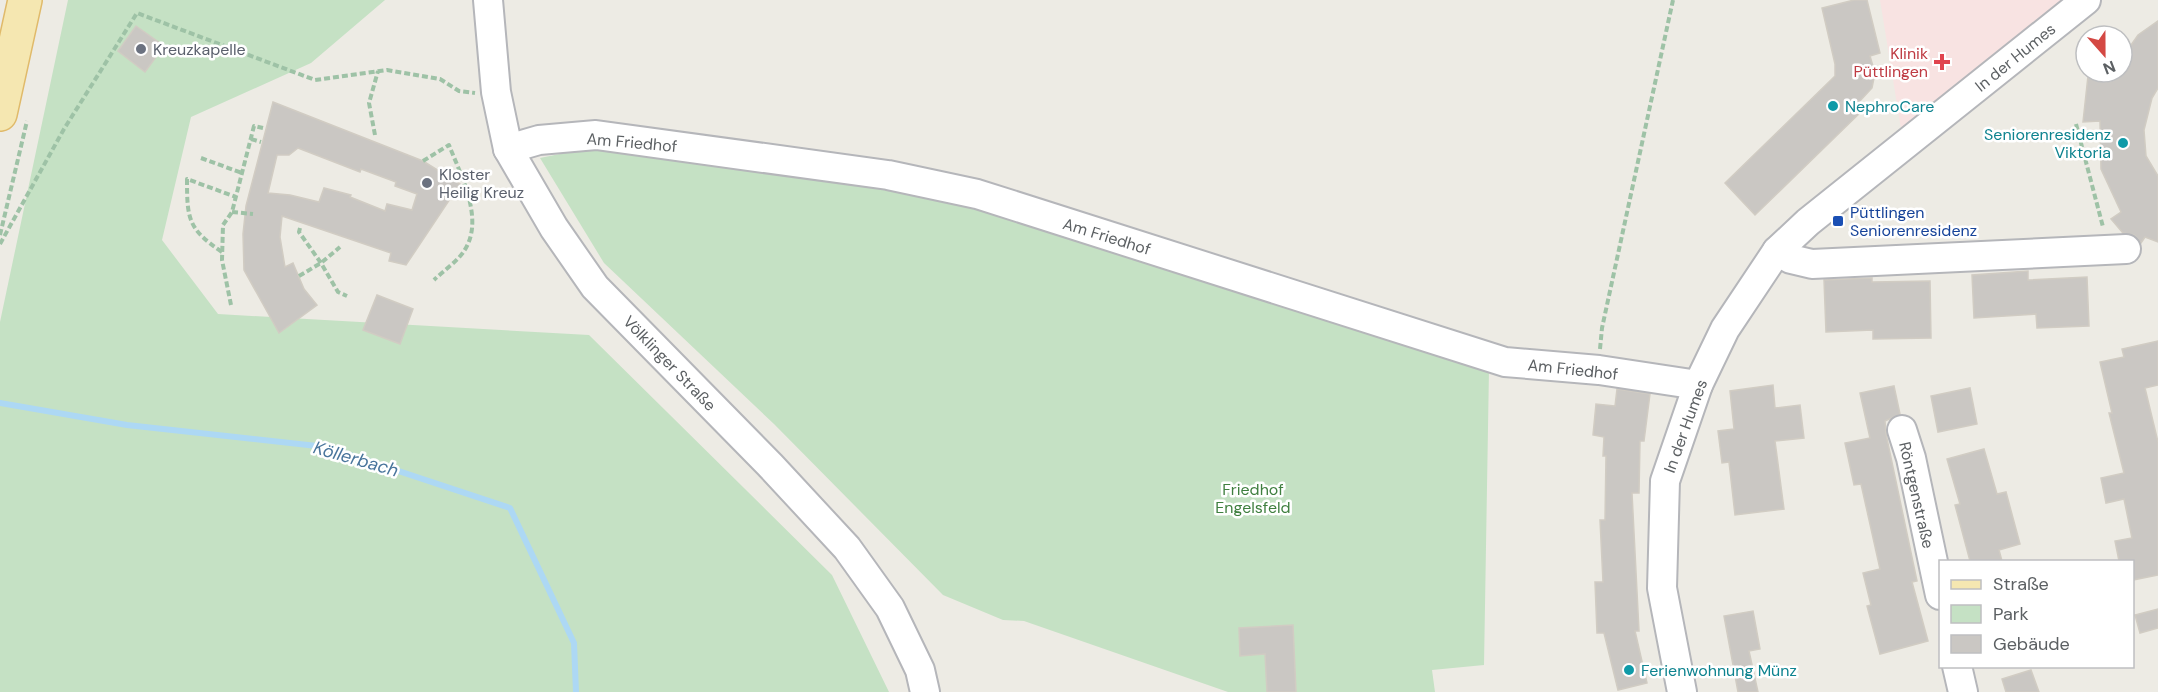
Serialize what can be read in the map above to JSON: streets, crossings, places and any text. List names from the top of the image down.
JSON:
{
  "streets": {
    "street": [
      "In der Humes",
      "Am Friedhof",
      "Völklinger Straße",
      "Röntgenstraße"
    ]
  },
  "crossings": [
    ["In der Humes", "Am Friedhof"],
    ["Am Friedhof", "Völklinger Straße"]
  ],
  "water": ["Köllerbach"],
  "parks": ["Friedhof Engelsfeld"],
  "places": {
    "other": [
      "Kreuzkapelle",
      "NephroCare",
      "Seniorenresidenz Viktoria",
      "Kloster Heilig Kreuz",
      "Ferienwohnung Münz"
    ],
    "health": ["Klinik Püttlingen"],
    "transit": ["Püttlingen Seniorenresidenz"]
  },
  "legend": ["Straße", "Park", "Gebäude"],
  "north": "bottom"
}
